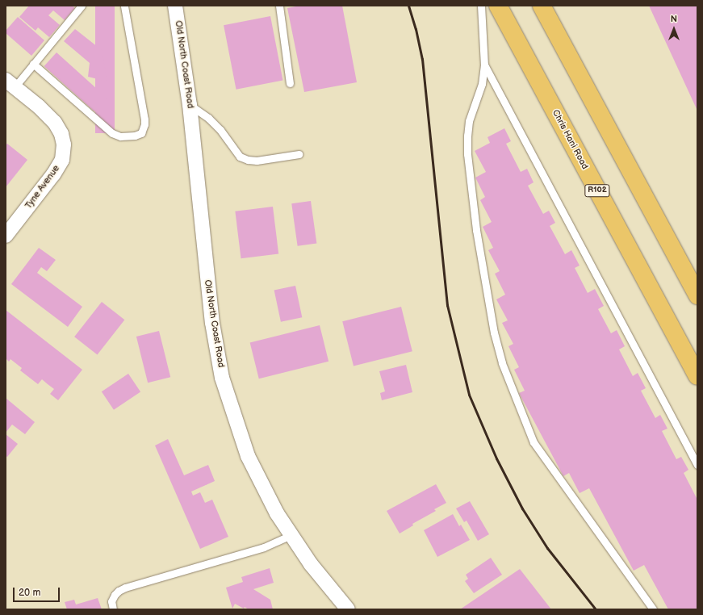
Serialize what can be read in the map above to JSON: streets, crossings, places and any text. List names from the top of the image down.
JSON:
{
  "streets": {
    "main road": ["Chris Hani Road", "R102"],
    "street": ["Old North Coast Road", "Tyne Avenue"]
  },
  "scale_bar": "20 m",
  "north": "top"
}
